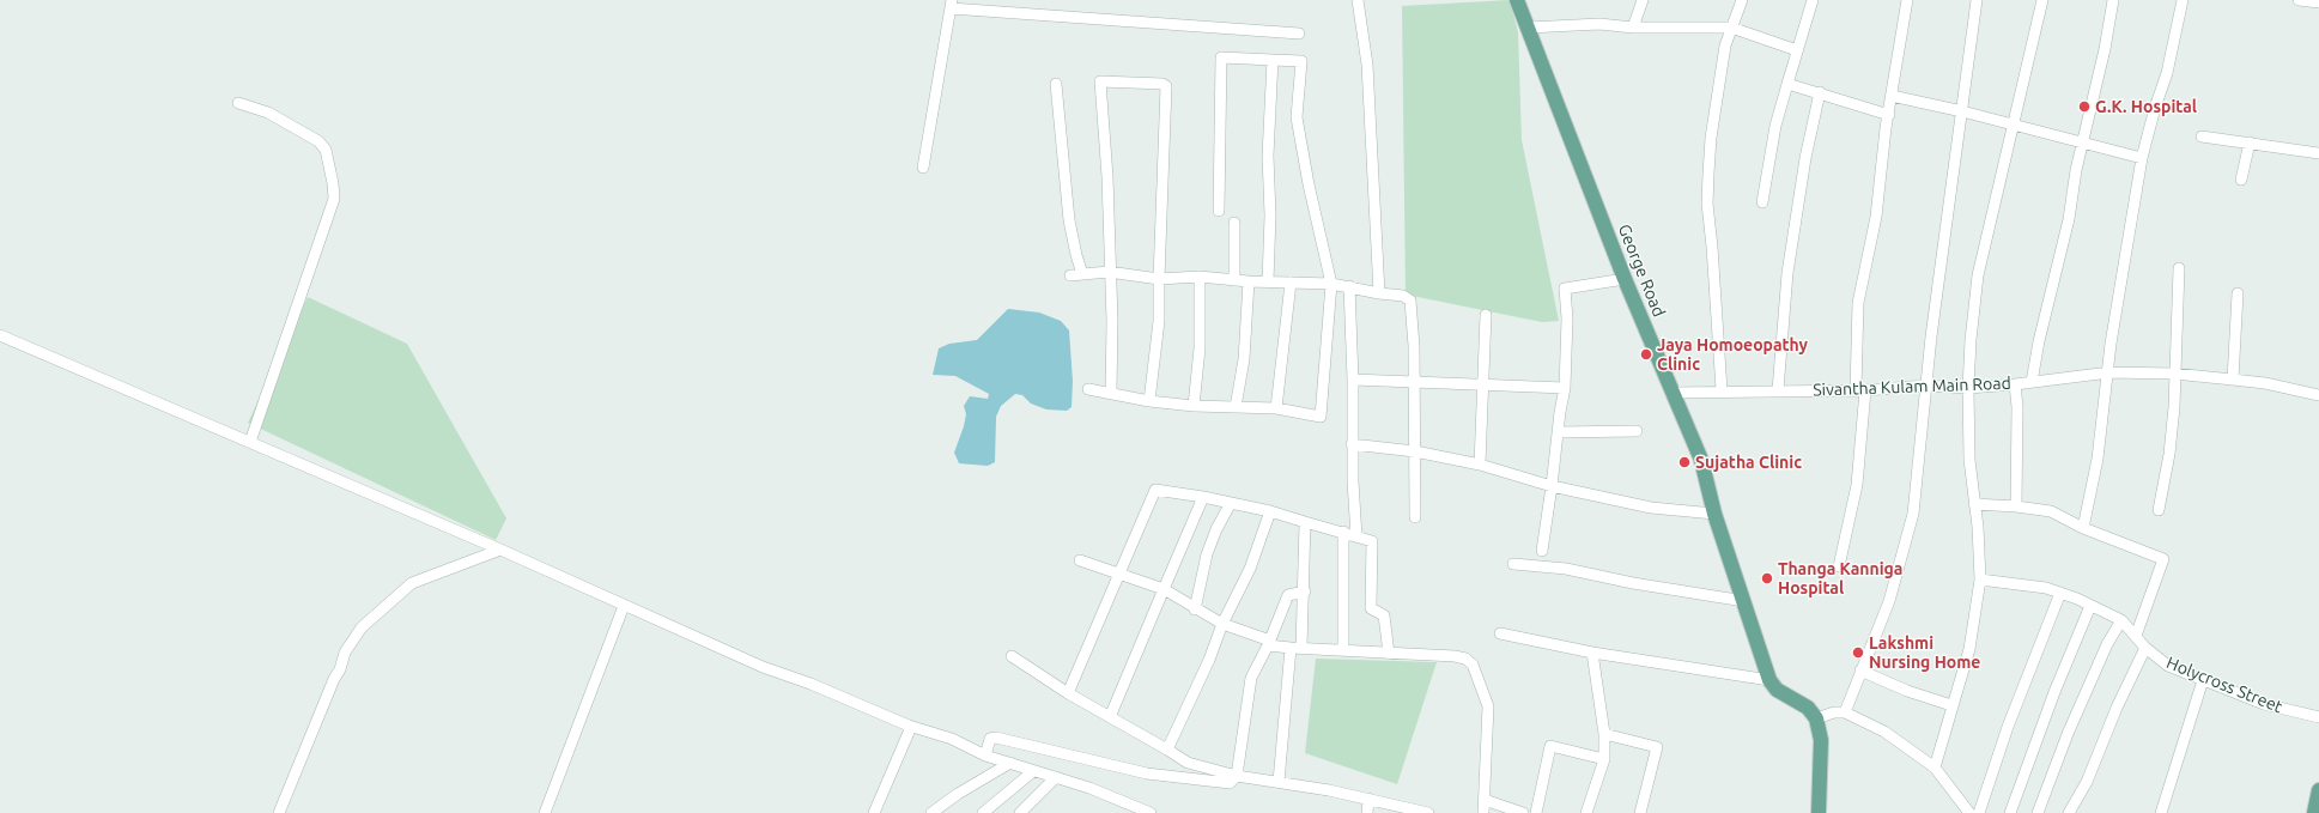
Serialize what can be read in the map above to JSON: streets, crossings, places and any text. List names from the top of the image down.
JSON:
{
  "streets": {
    "main road": ["George Road"],
    "street": ["Sivantha Kulam Main Road", "Holycross Street"]
  },
  "crossings": [
    ["George Road", "Sivantha Kulam Main Road"]
  ],
  "places": [
    "G.K. Hospital",
    "Jaya Homoeopathy Clinic",
    "Sujatha Clinic",
    "Thanga Kanniga Hospital",
    "Lakshmi Nursing Home"
  ]
}
